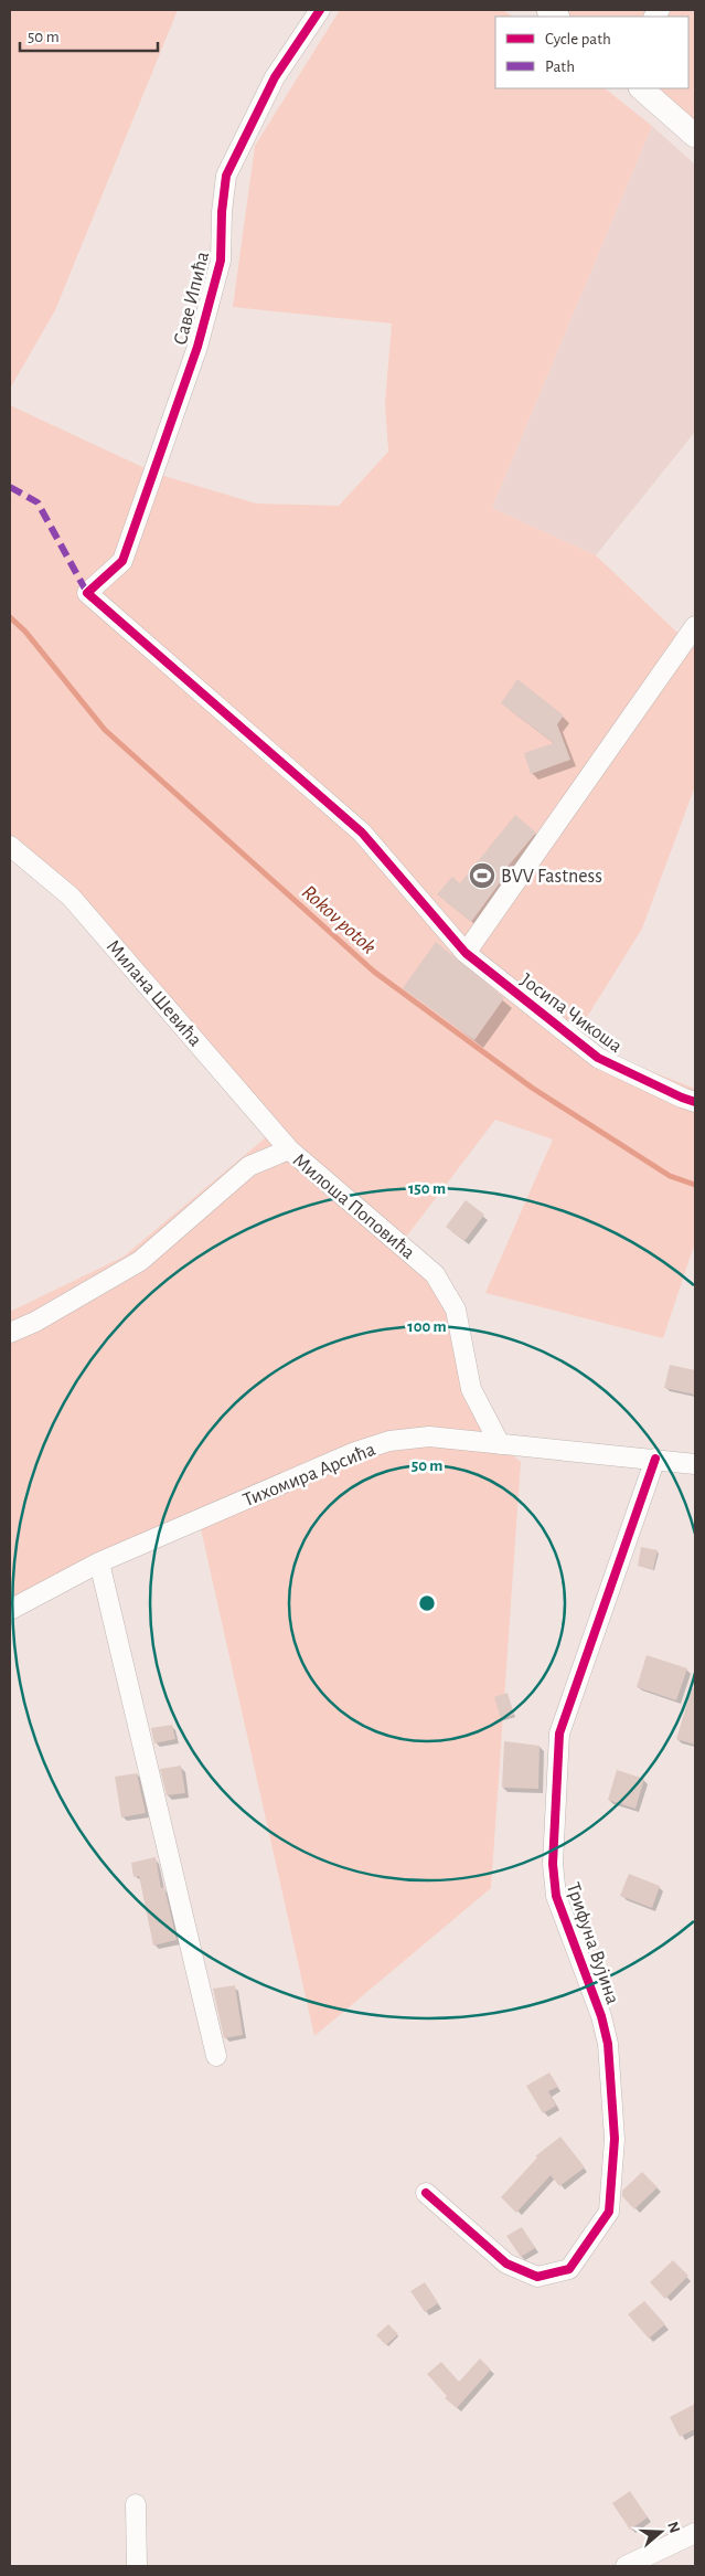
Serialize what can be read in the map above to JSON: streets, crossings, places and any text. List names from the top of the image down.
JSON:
{
  "streets": {
    "street": [
      "Саве Ипића",
      "Милана Шевића",
      "Јосипа Чикоша",
      "Милоша Поповића",
      "Тихомира Арсића",
      "Трифуна Вујина"
    ]
  },
  "crossings": [
    ["Саве Ипића", "Јосипа Чикоша"],
    ["Милана Шевића", "Милоша Поповића"],
    ["Милоша Поповића", "Тихомира Арсића"],
    ["Тихомира Арсића", "Трифуна Вујина"]
  ],
  "water": ["Rokov potok"],
  "places": {
    "sports": ["BVV Fastness"]
  },
  "legend": ["Cycle path", "Path"],
  "scale_bar": "50 m",
  "north": "right",
  "rings": ["150 m", "100 m", "50 m"]
}
